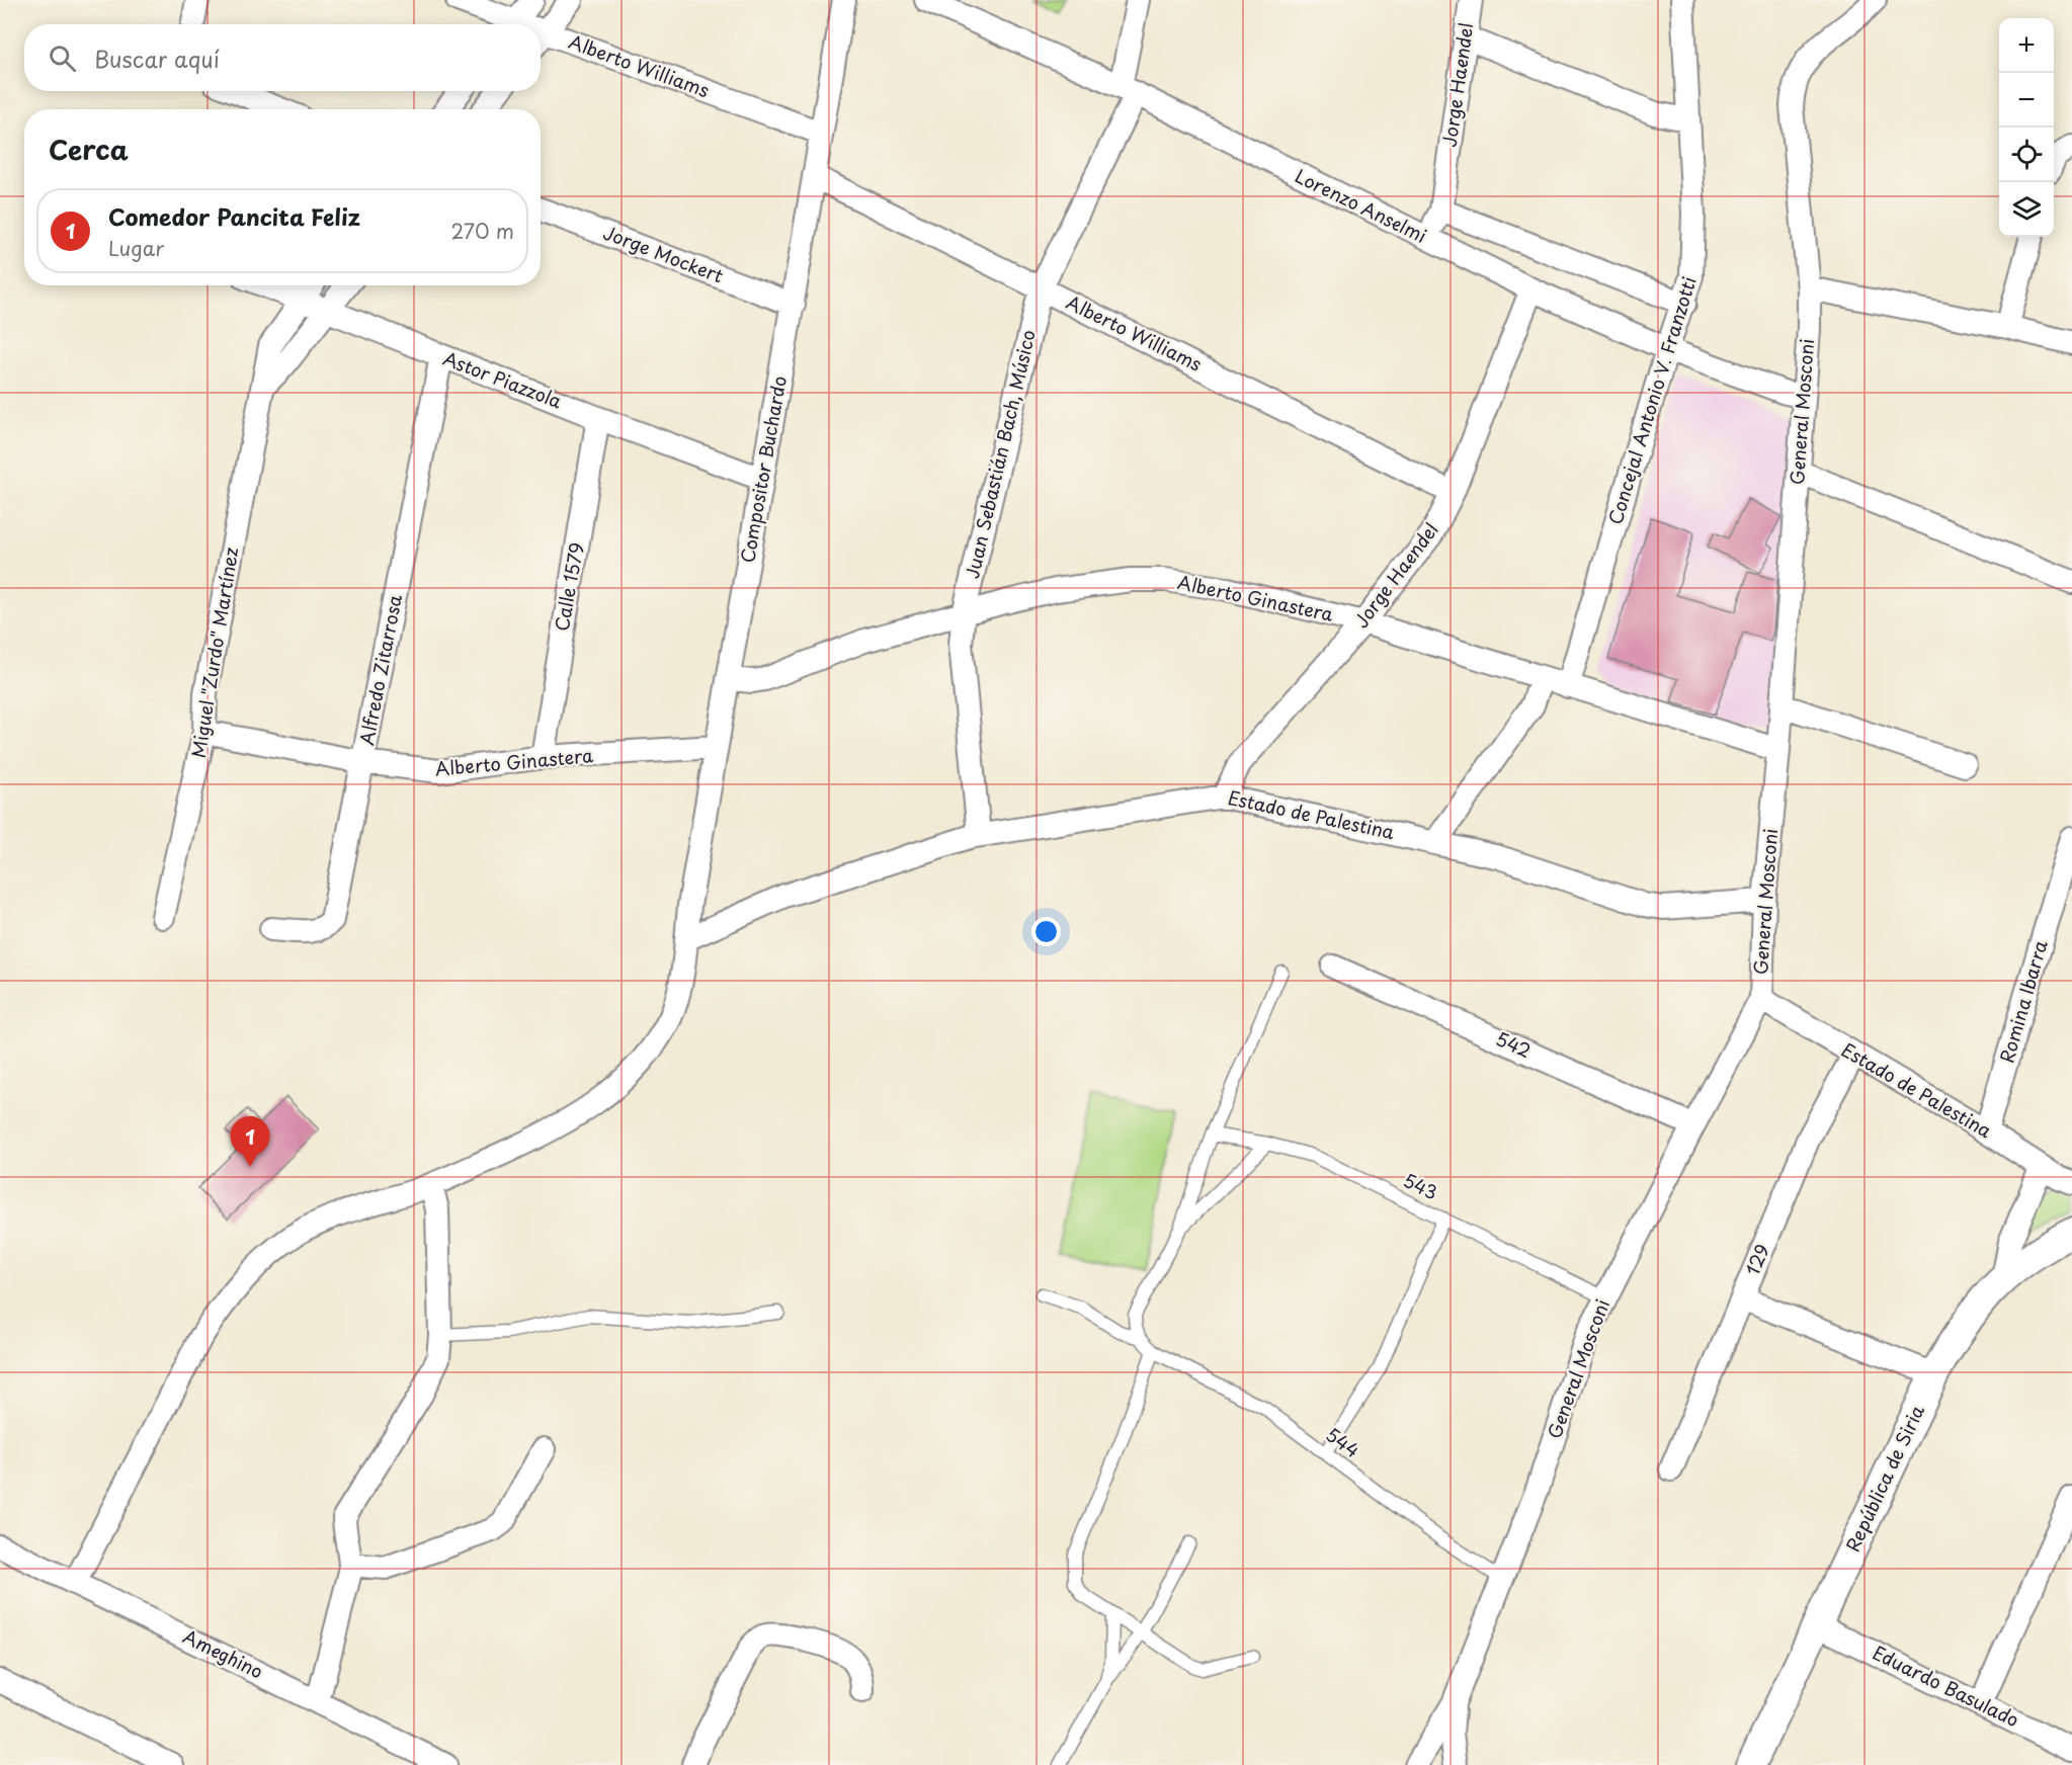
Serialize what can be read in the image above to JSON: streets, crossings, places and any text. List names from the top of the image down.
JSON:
{
  "streets": {
    "street": [
      "Alberto Williams",
      "Jorge Haendel",
      "Lorenzo Anselmi",
      "Jorge Mockert",
      "Astor Piazzola",
      "Concejal Antonio V. Franzotti",
      "General Mosconi",
      "Juan Sebastián Bach, Músico",
      "Compositor Buchardo",
      "Calle 1579",
      "Alberto Ginastera",
      "Miguel \"Zurdo\" Martínez",
      "Alfredo Zitarrosa",
      "Estado de Palestina",
      "Romina Ibarra",
      "542",
      "129",
      "República de Siria",
      "Ameghino",
      "Eduardo Basulado"
    ],
    "lane": ["543", "544"]
  },
  "crossings": [
    ["Alberto Williams", "Jorge Haendel"],
    ["Alberto Williams", "Juan Sebastián Bach, Músico"],
    ["Alberto Williams", "Compositor Buchardo"],
    ["Jorge Haendel", "Lorenzo Anselmi"],
    ["Jorge Haendel", "Alberto Ginastera"],
    ["Jorge Haendel", "Estado de Palestina"],
    ["Lorenzo Anselmi", "Concejal Antonio V. Franzotti"],
    ["Lorenzo Anselmi", "General Mosconi"],
    ["Lorenzo Anselmi", "Juan Sebastián Bach, Músico"],
    ["Jorge Mockert", "Compositor Buchardo"],
    ["Astor Piazzola", "Compositor Buchardo"],
    ["Astor Piazzola", "Calle 1579"],
    ["Astor Piazzola", "Miguel \"Zurdo\" Martínez"],
    ["Astor Piazzola", "Alfredo Zitarrosa"],
    ["Concejal Antonio V. Franzotti", "Alberto Ginastera"],
    ["General Mosconi", "Alberto Ginastera"],
    ["General Mosconi", "Estado de Palestina"],
    ["General Mosconi", "542"],
    ["General Mosconi", "543"],
    ["General Mosconi", "544"],
    ["Juan Sebastián Bach, Músico", "Alberto Ginastera"],
    ["Juan Sebastián Bach, Músico", "Estado de Palestina"],
    ["Compositor Buchardo", "Alberto Ginastera"],
    ["Compositor Buchardo", "Estado de Palestina"],
    ["Compositor Buchardo", "Ameghino"],
    ["Calle 1579", "Alberto Ginastera"],
    ["Alberto Ginastera", "Miguel \"Zurdo\" Martínez"],
    ["Alberto Ginastera", "Alfredo Zitarrosa"],
    ["Estado de Palestina", "Romina Ibarra"],
    ["Estado de Palestina", "129"],
    ["República de Siria", "Eduardo Basulado"]
  ],
  "page": {
    "map_buttons": ["+", "−"],
    "search": "Buscar aquí",
    "heading": "Cerca",
    "list": [
      {
        "mark": "1",
        "name": "Comedor Pancita Feliz",
        "note": "Lugar",
        "value": "270 m"
      }
    ],
    "pins": "1"
  }
}
